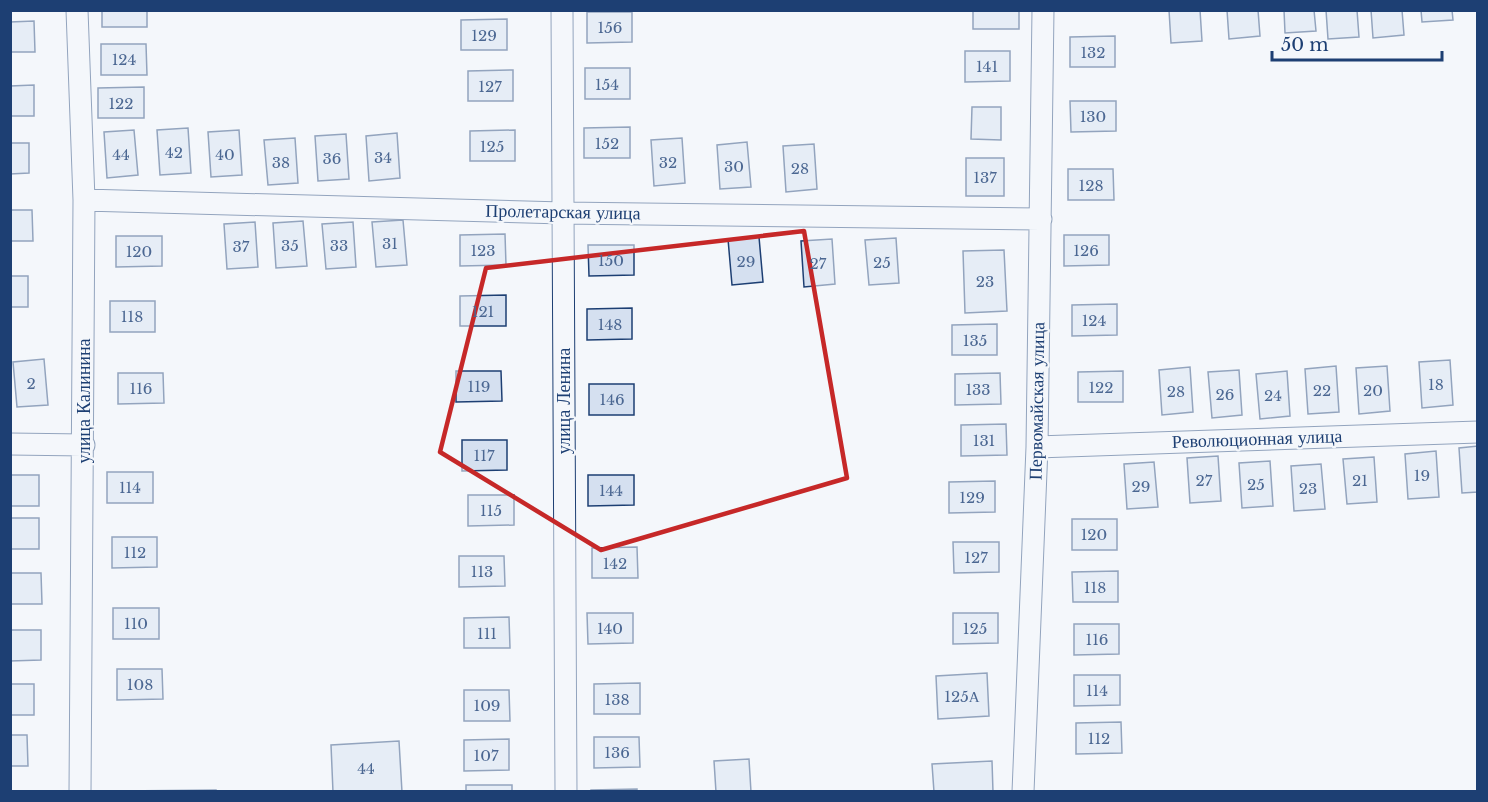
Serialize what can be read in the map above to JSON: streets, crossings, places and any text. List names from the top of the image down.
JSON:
{
  "streets": {
    "street": [
      "Пролетарская улица",
      "улица Калинина",
      "улица Ленина",
      "Первомайская улица",
      "Революционная улица"
    ]
  },
  "crossings": [
    ["Пролетарская улица", "улица Калинина"],
    ["Пролетарская улица", "улица Ленина"],
    ["Пролетарская улица", "Первомайская улица"],
    ["Первомайская улица", "Революционная улица"]
  ],
  "house_numbers": [
    "156",
    "129",
    "132",
    "124",
    "141",
    "154",
    "127",
    "122",
    "130",
    "152",
    "125",
    "42",
    "44",
    "40",
    "34",
    "36",
    "38",
    "32",
    "30",
    "28",
    "137",
    "128",
    "31",
    "35",
    "33",
    "37",
    "123",
    "126",
    "120",
    "150",
    "29",
    "25",
    "27",
    "23",
    "121",
    "118",
    "124",
    "148",
    "135",
    "2",
    "18",
    "119",
    "122",
    "116",
    "133",
    "22",
    "20",
    "28",
    "26",
    "24",
    "146",
    "131",
    "117",
    "19",
    "27",
    "21",
    "25",
    "29",
    "114",
    "23",
    "144",
    "129",
    "115",
    "120",
    "112",
    "127",
    "142",
    "113",
    "118",
    "110",
    "140",
    "125",
    "111",
    "116",
    "108",
    "114",
    "125А",
    "138",
    "109",
    "112",
    "136",
    "107",
    "44"
  ],
  "scale_bar": "50 m"
}
